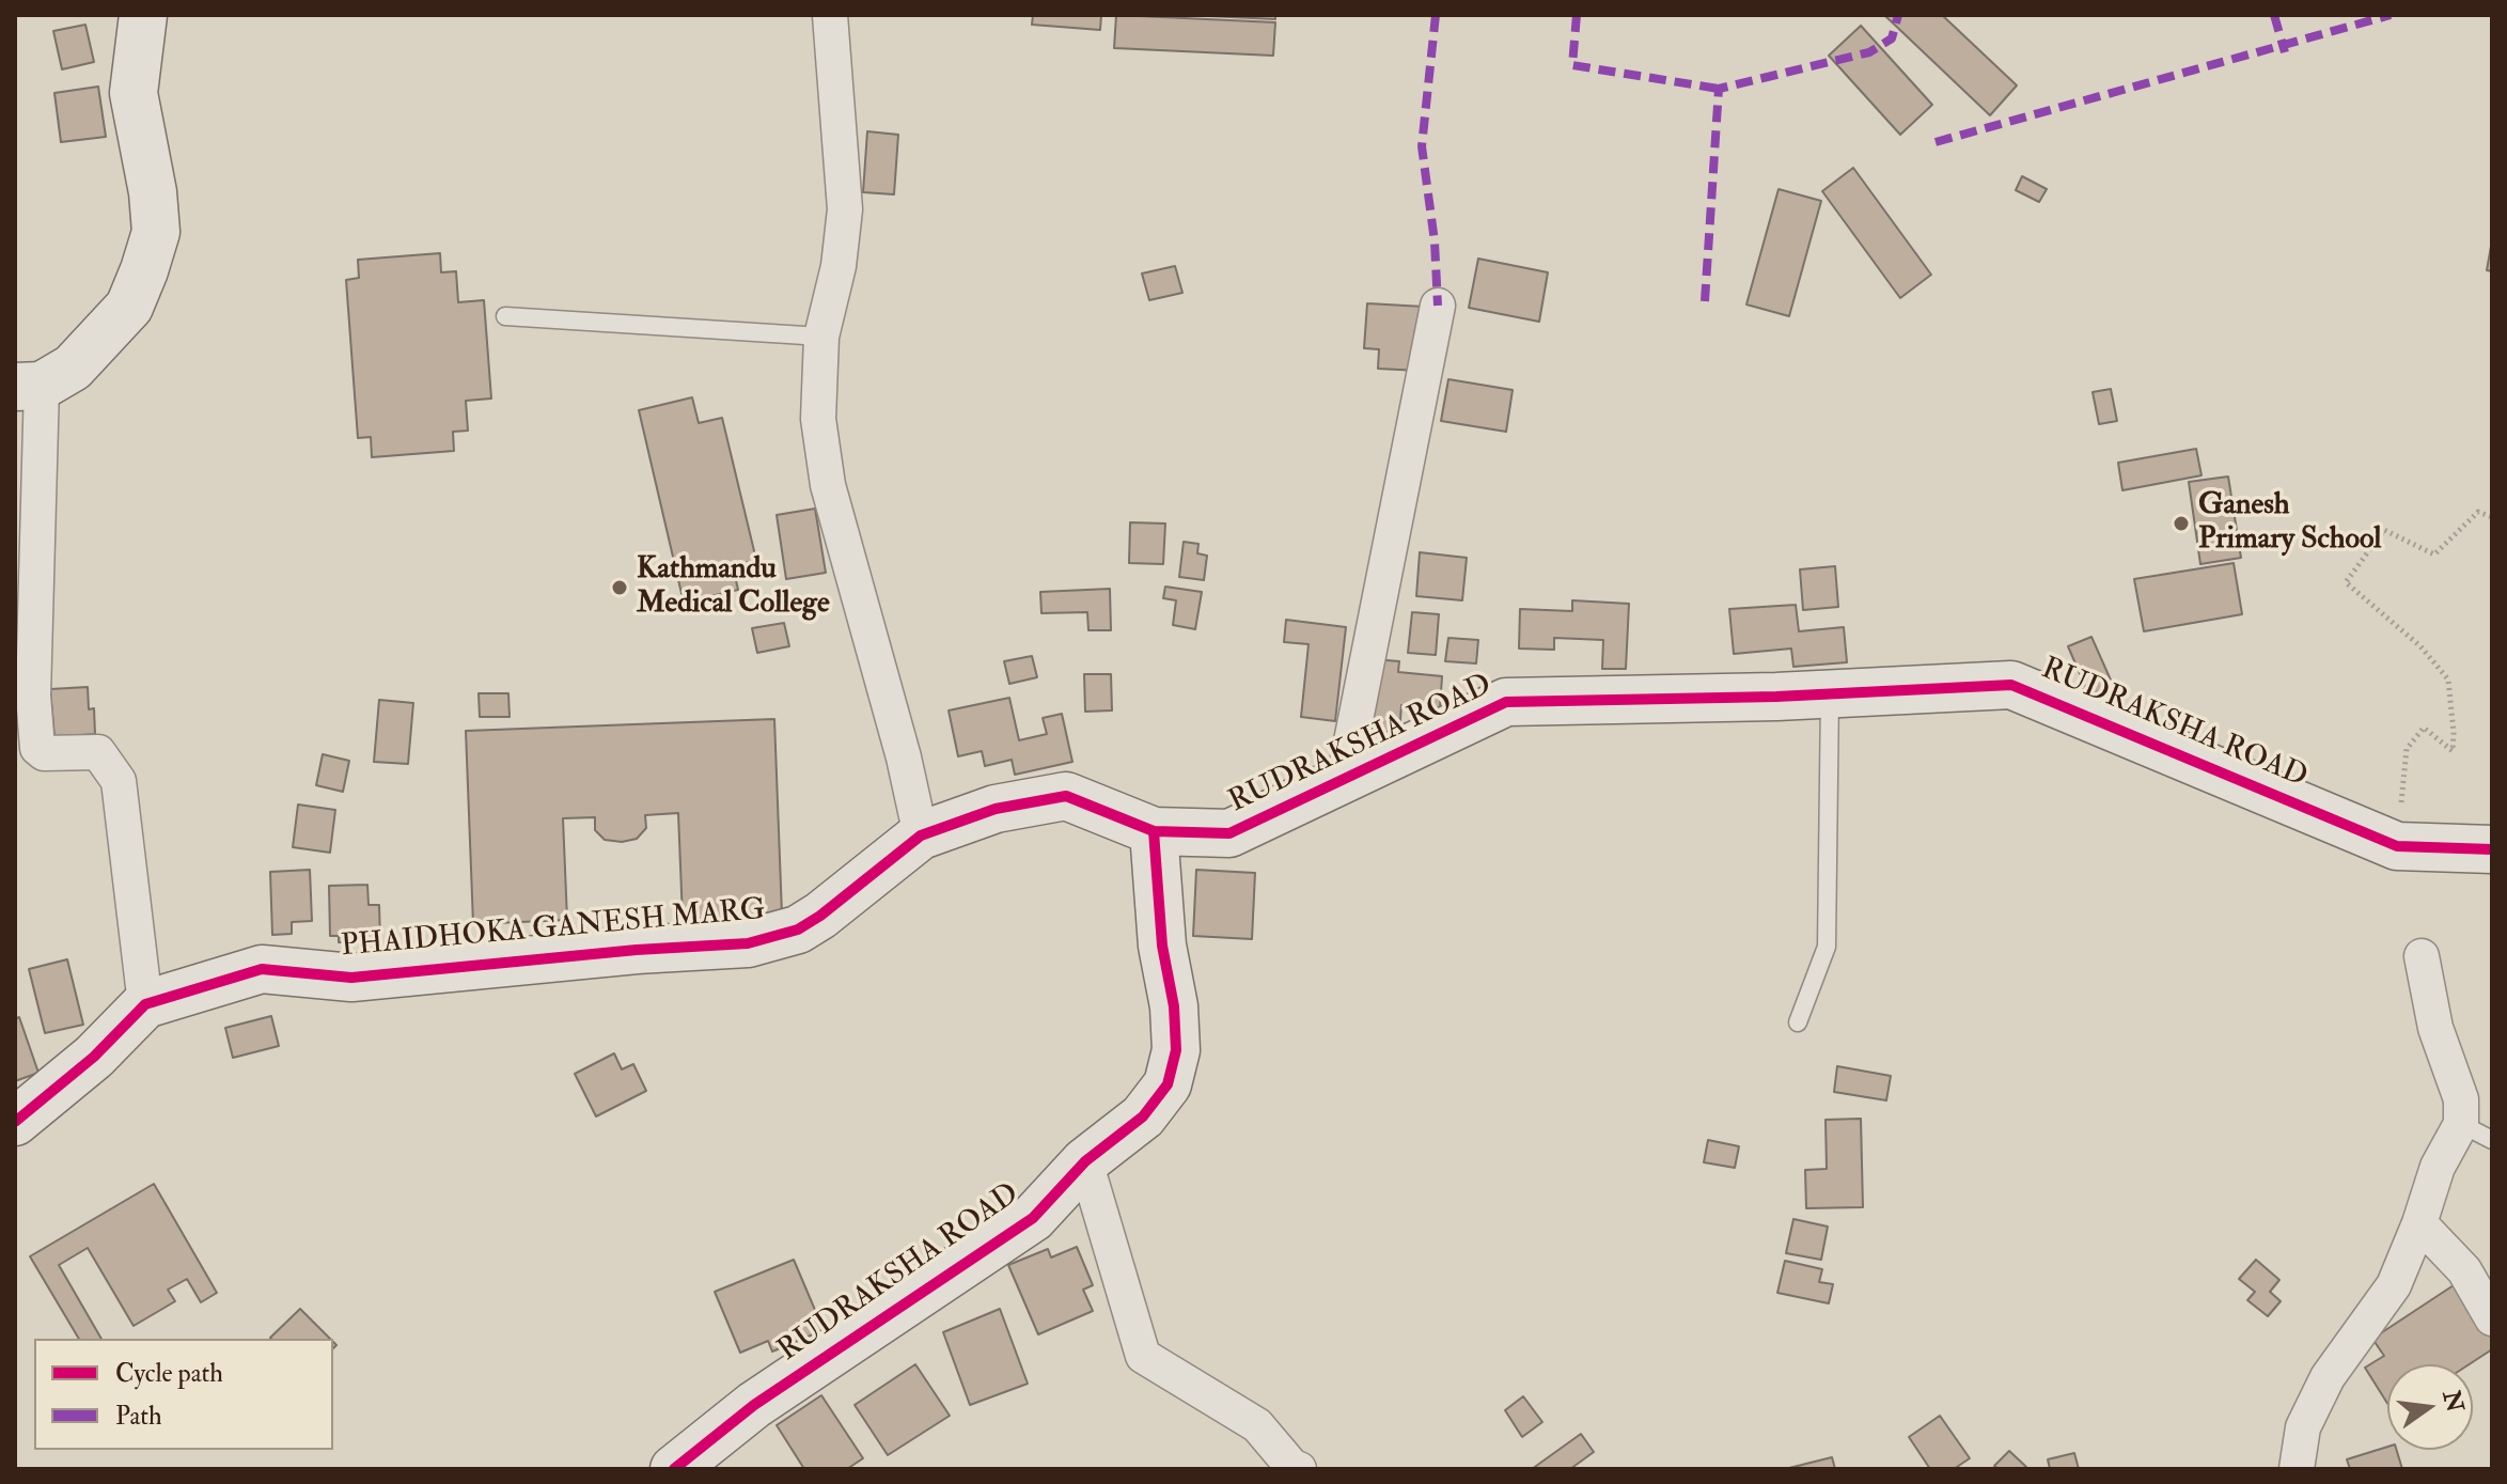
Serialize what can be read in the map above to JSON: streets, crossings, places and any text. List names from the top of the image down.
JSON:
{
  "streets": {
    "street": ["RUDRAKSHA ROAD", "PHAIDHOKA GANESH MARG"]
  },
  "crossings": [
    ["RUDRAKSHA ROAD", "PHAIDHOKA GANESH MARG"]
  ],
  "places": ["Ganesh Primary School", "Kathmandu Medical College"],
  "legend": ["Cycle path", "Path"],
  "north": "right"
}
